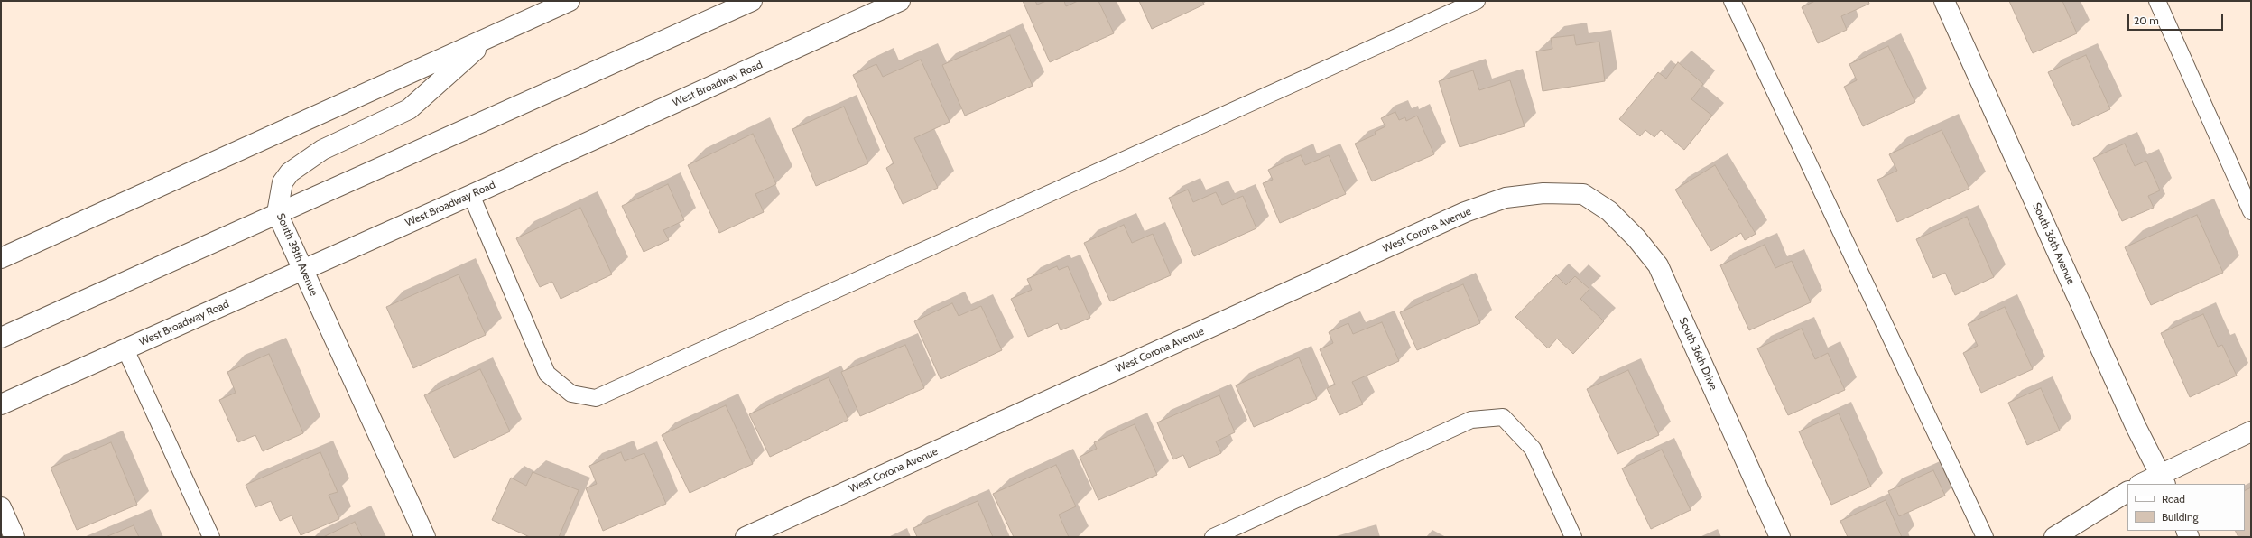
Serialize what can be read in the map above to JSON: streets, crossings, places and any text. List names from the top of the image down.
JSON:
{
  "streets": {
    "street": [
      "West Broadway Road",
      "West Corona Avenue",
      "South 36th Avenue",
      "South 38th Avenue",
      "South 36th Drive"
    ]
  },
  "crossings": [
    ["West Broadway Road", "South 38th Avenue"],
    ["West Corona Avenue", "South 36th Drive"]
  ],
  "legend": ["Road", "Building"],
  "scale_bar": "20 m"
}
